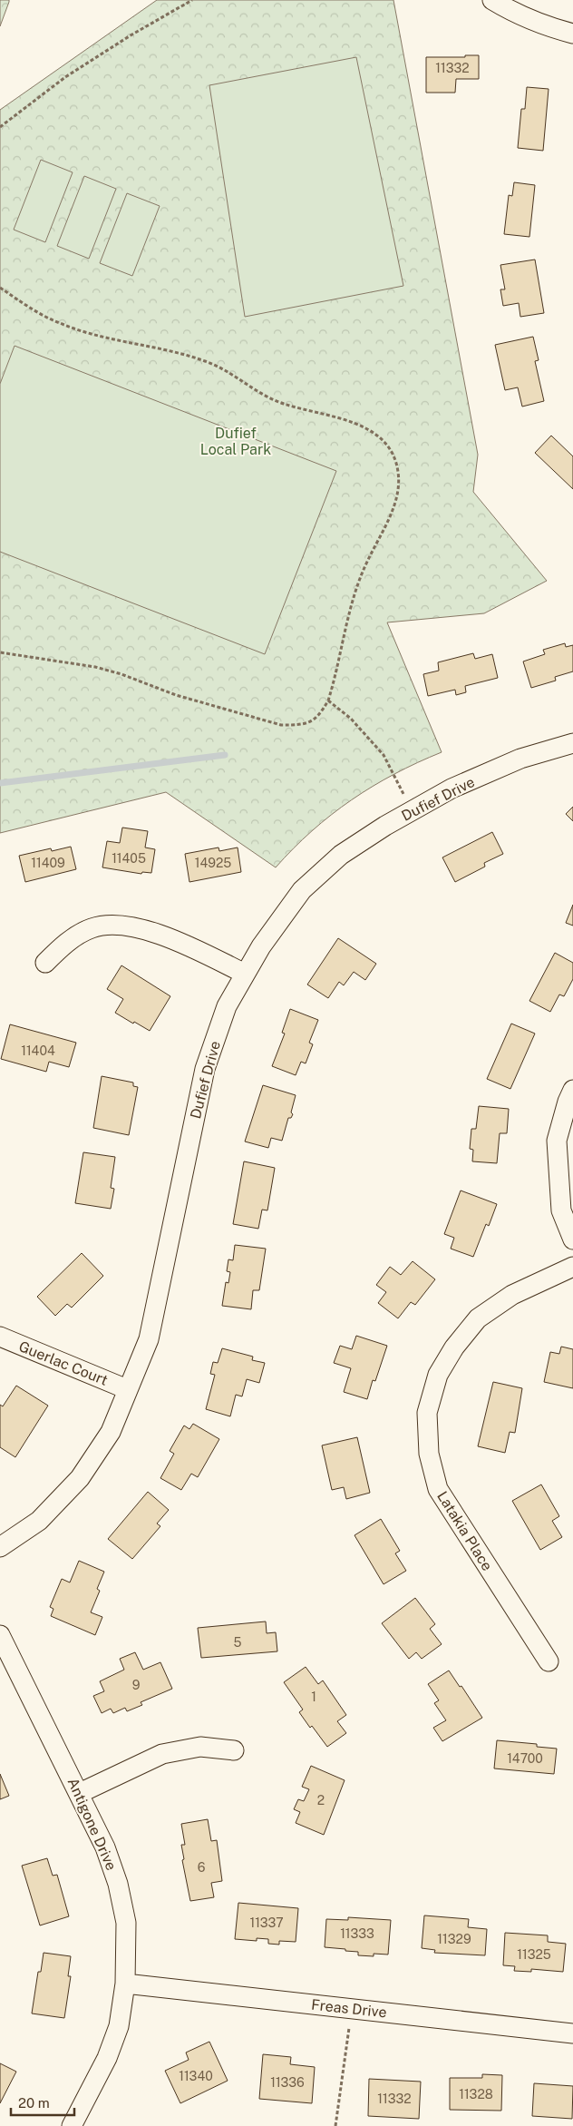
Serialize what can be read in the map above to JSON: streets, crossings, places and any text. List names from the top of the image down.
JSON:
{
  "streets": {
    "street": [
      "Dufief Drive",
      "Guerlac Court",
      "Latakia Place",
      "Antigone Drive",
      "Freas Drive"
    ]
  },
  "crossings": [
    ["Dufief Drive", "Guerlac Court"],
    ["Antigone Drive", "Freas Drive"]
  ],
  "parks": ["Dufief Local Park"],
  "house_numbers": [
    "11332",
    "11405",
    "11409",
    "14925",
    "11404",
    "5",
    "9",
    "1",
    "14700",
    "2",
    "6",
    "11337",
    "11333",
    "11329",
    "11325",
    "11340",
    "11336",
    "11328",
    "11332"
  ],
  "scale_bar": "20 m"
}
